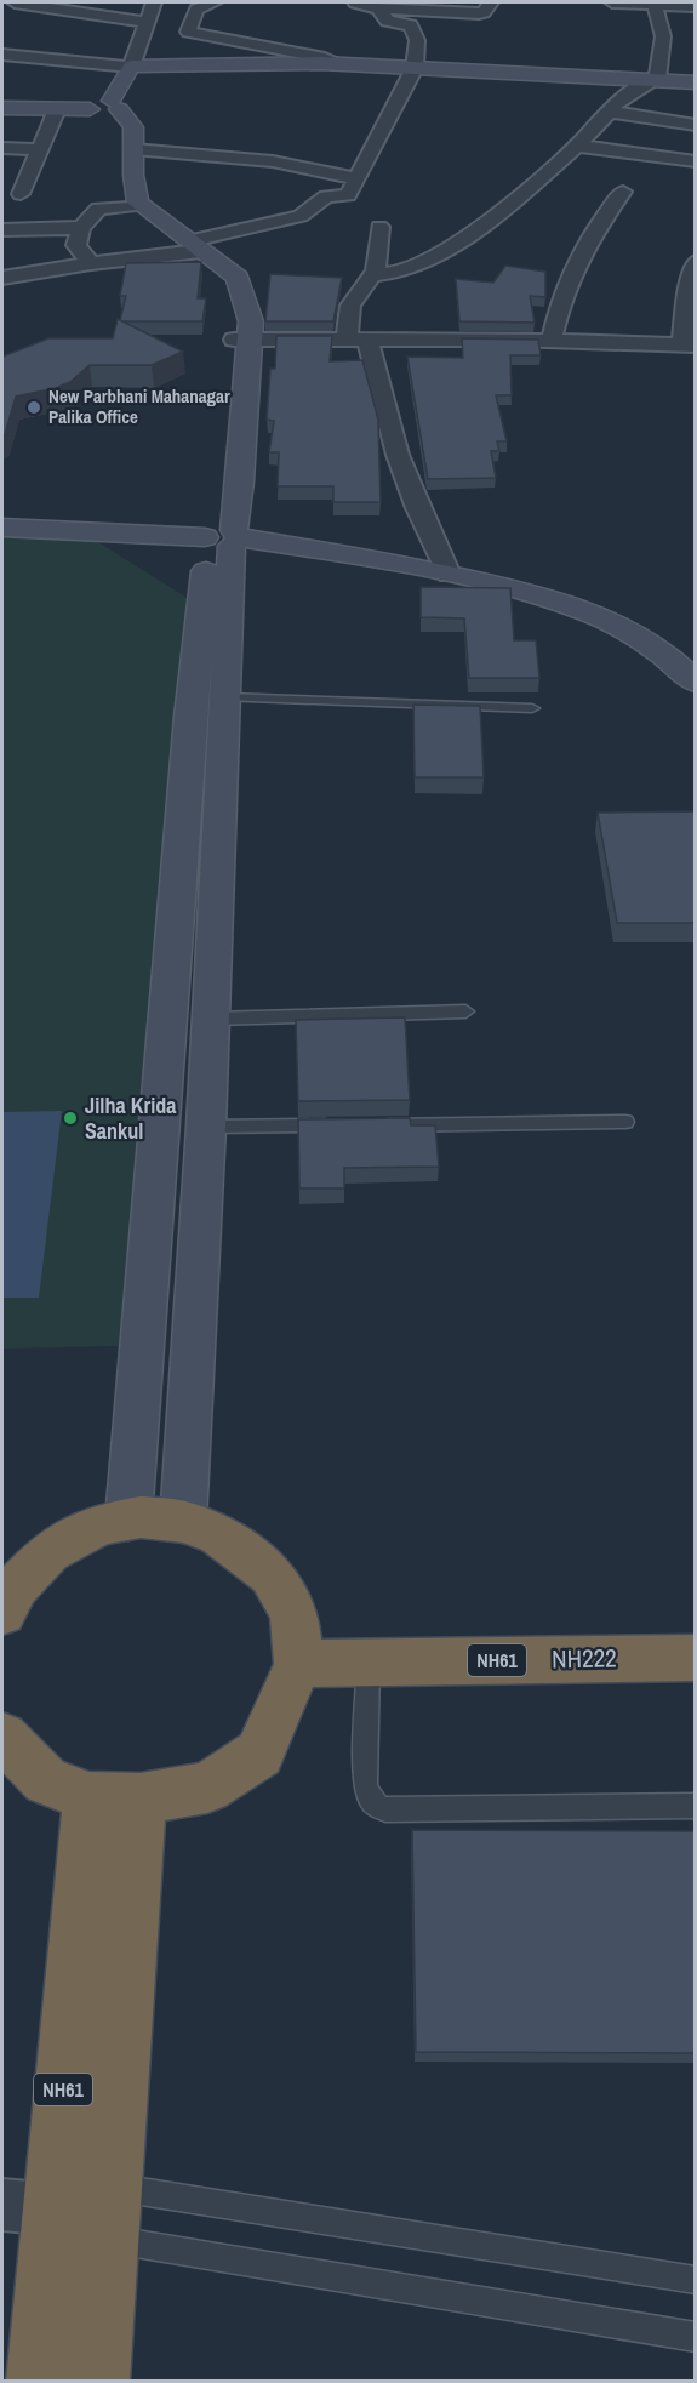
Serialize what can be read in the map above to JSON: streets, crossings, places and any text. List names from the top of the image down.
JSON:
{
  "streets": {
    "highway": ["NH222", "NH61"]
  },
  "places": ["New Parbhani Mahanagar Palika Office", "Jilha Krida Sankul"]
}
